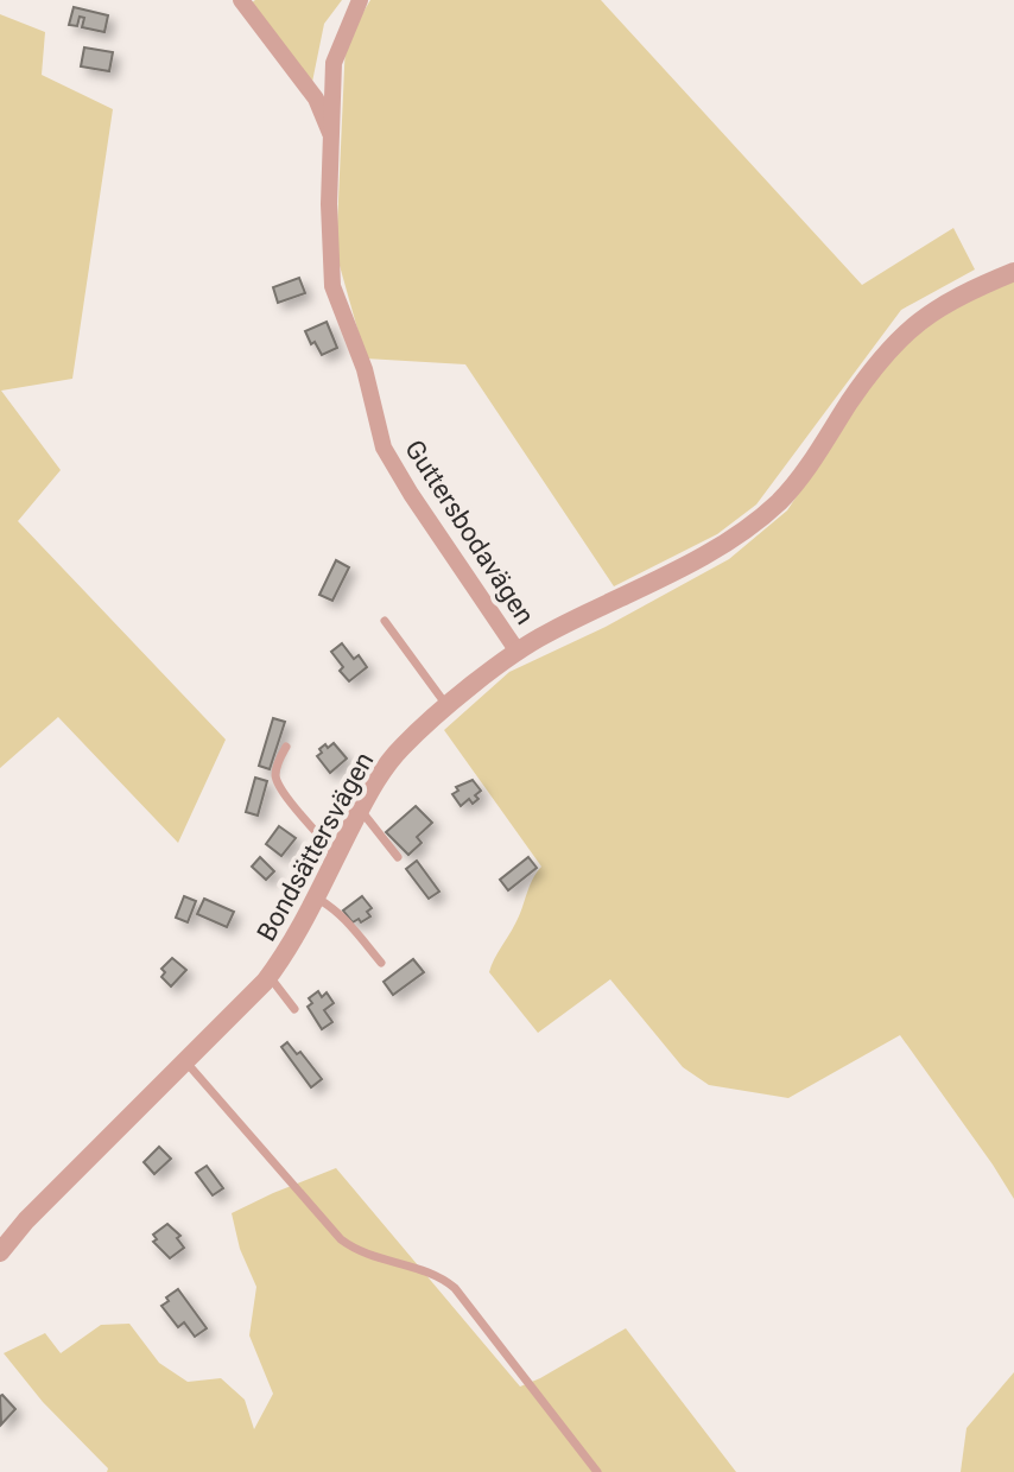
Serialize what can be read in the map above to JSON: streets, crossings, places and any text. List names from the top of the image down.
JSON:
{
  "streets": {
    "street": ["Guttersbodavägen", "Bondsättersvägen"]
  },
  "crossings": [
    ["Guttersbodavägen", "Bondsättersvägen"]
  ]
}
